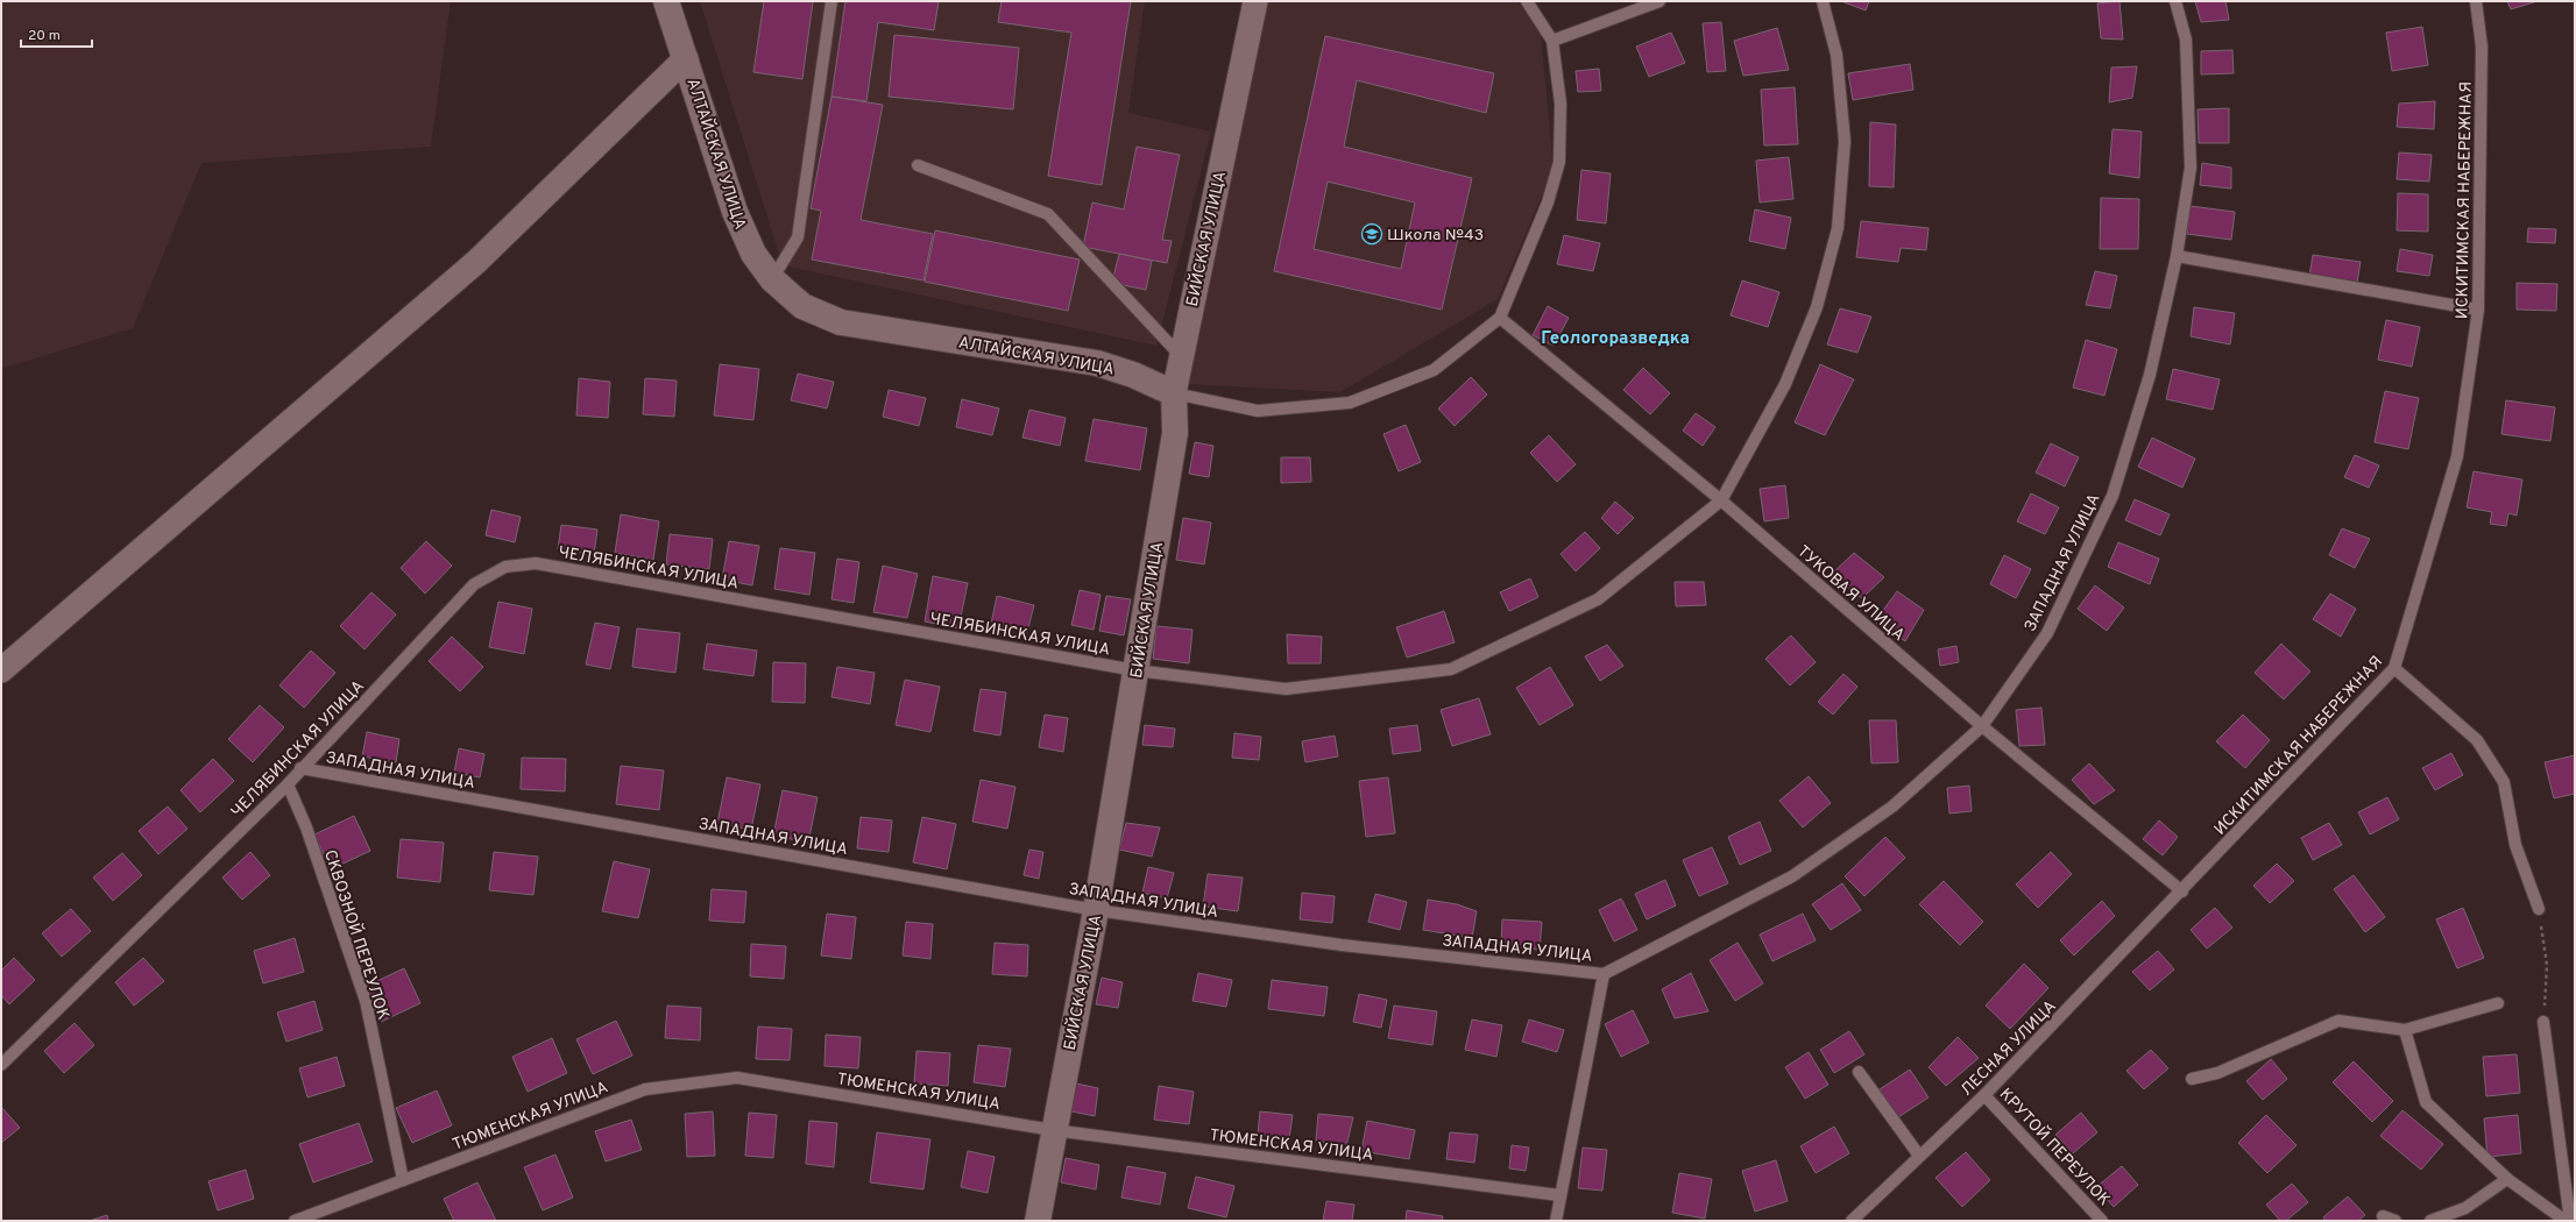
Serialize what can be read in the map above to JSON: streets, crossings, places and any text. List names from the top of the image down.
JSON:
{
  "streets": {
    "street": ["АЛТАЙСКАЯ УЛИЦА", "БИЙСКАЯ УЛИЦА"],
    "lane": [
      "ИСКИТИМСКАЯ НАБЕРЕЖНАЯ",
      "ЗАПАДНАЯ УЛИЦА",
      "ЧЕЛЯБИНСКАЯ УЛИЦА",
      "ТУКОВАЯ УЛИЦА",
      "СКВОЗНОЙ ПЕРЕУЛОК",
      "ЛЕСНАЯ УЛИЦА",
      "ТЮМЕНСКАЯ УЛИЦА",
      "КРУТОЙ ПЕРЕУЛОК"
    ]
  },
  "crossings": [
    ["АЛТАЙСКАЯ УЛИЦА", "БИЙСКАЯ УЛИЦА"],
    ["АЛТАЙСКАЯ УЛИЦА", "ТУКОВАЯ УЛИЦА"],
    ["ИСКИТИМСКАЯ НАБЕРЕЖНАЯ", "ТУКОВАЯ УЛИЦА"],
    ["ИСКИТИМСКАЯ НАБЕРЕЖНАЯ", "ЛЕСНАЯ УЛИЦА"],
    ["БИЙСКАЯ УЛИЦА", "ЗАПАДНАЯ УЛИЦА"],
    ["БИЙСКАЯ УЛИЦА", "ЧЕЛЯБИНСКАЯ УЛИЦА"],
    ["БИЙСКАЯ УЛИЦА", "ТЮМЕНСКАЯ УЛИЦА"],
    ["ЗАПАДНАЯ УЛИЦА", "ЧЕЛЯБИНСКАЯ УЛИЦА"],
    ["ЗАПАДНАЯ УЛИЦА", "ТУКОВАЯ УЛИЦА"],
    ["ЧЕЛЯБИНСКАЯ УЛИЦА", "ТУКОВАЯ УЛИЦА"],
    ["ЧЕЛЯБИНСКАЯ УЛИЦА", "СКВОЗНОЙ ПЕРЕУЛОК"],
    ["ТУКОВАЯ УЛИЦА", "ЛЕСНАЯ УЛИЦА"],
    ["СКВОЗНОЙ ПЕРЕУЛОК", "ТЮМЕНСКАЯ УЛИЦА"],
    ["ЛЕСНАЯ УЛИЦА", "КРУТОЙ ПЕРЕУЛОК"]
  ],
  "districts": ["Геологоразведка"],
  "places": {
    "school or university": ["Школа №43"]
  },
  "scale_bar": "20 m"
}
